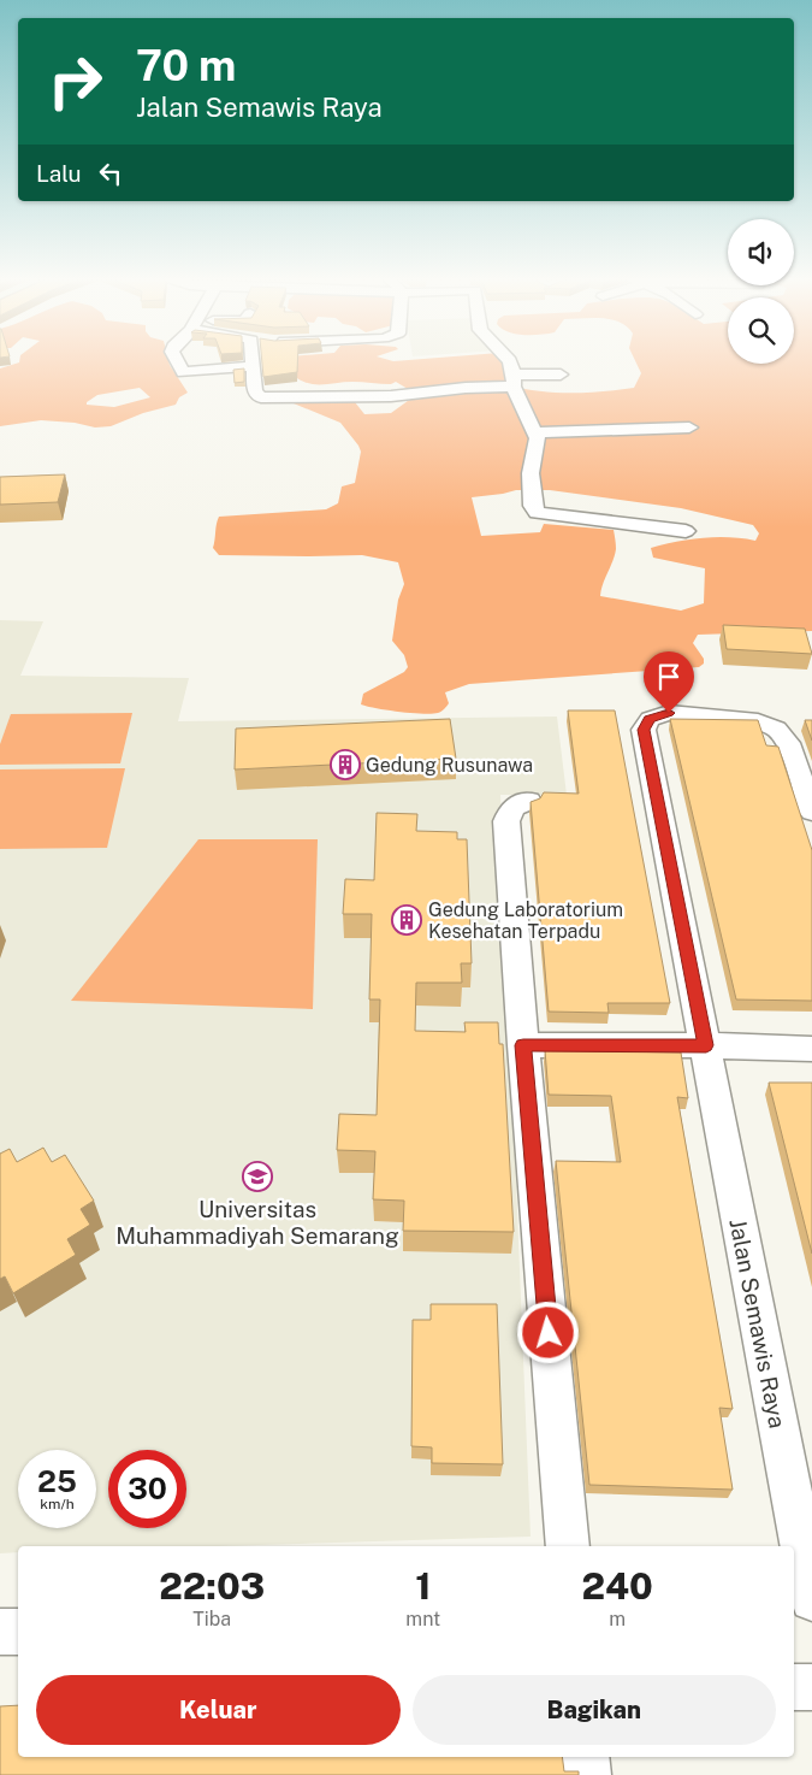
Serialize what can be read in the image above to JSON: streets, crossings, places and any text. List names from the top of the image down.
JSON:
{
  "streets": {
    "street": ["Jalan Semawis Raya"]
  },
  "places": {
    "building": ["Gedung Rusunawa", "Gedung Laboratorium Kesehatan Terpadu"],
    "school or university": ["Universitas Muhammadiyah Semarang"]
  },
  "page": {
    "turn": ["70 m", "Jalan Semawis Raya"],
    "then": "Lalu",
    "speed": "25 km/h",
    "limit": "30",
    "eta": [
      "22:03",
      "Tiba",
      "1",
      "mnt",
      "240",
      "m"
    ],
    "buttons": ["Keluar", "Bagikan"]
  }
}
